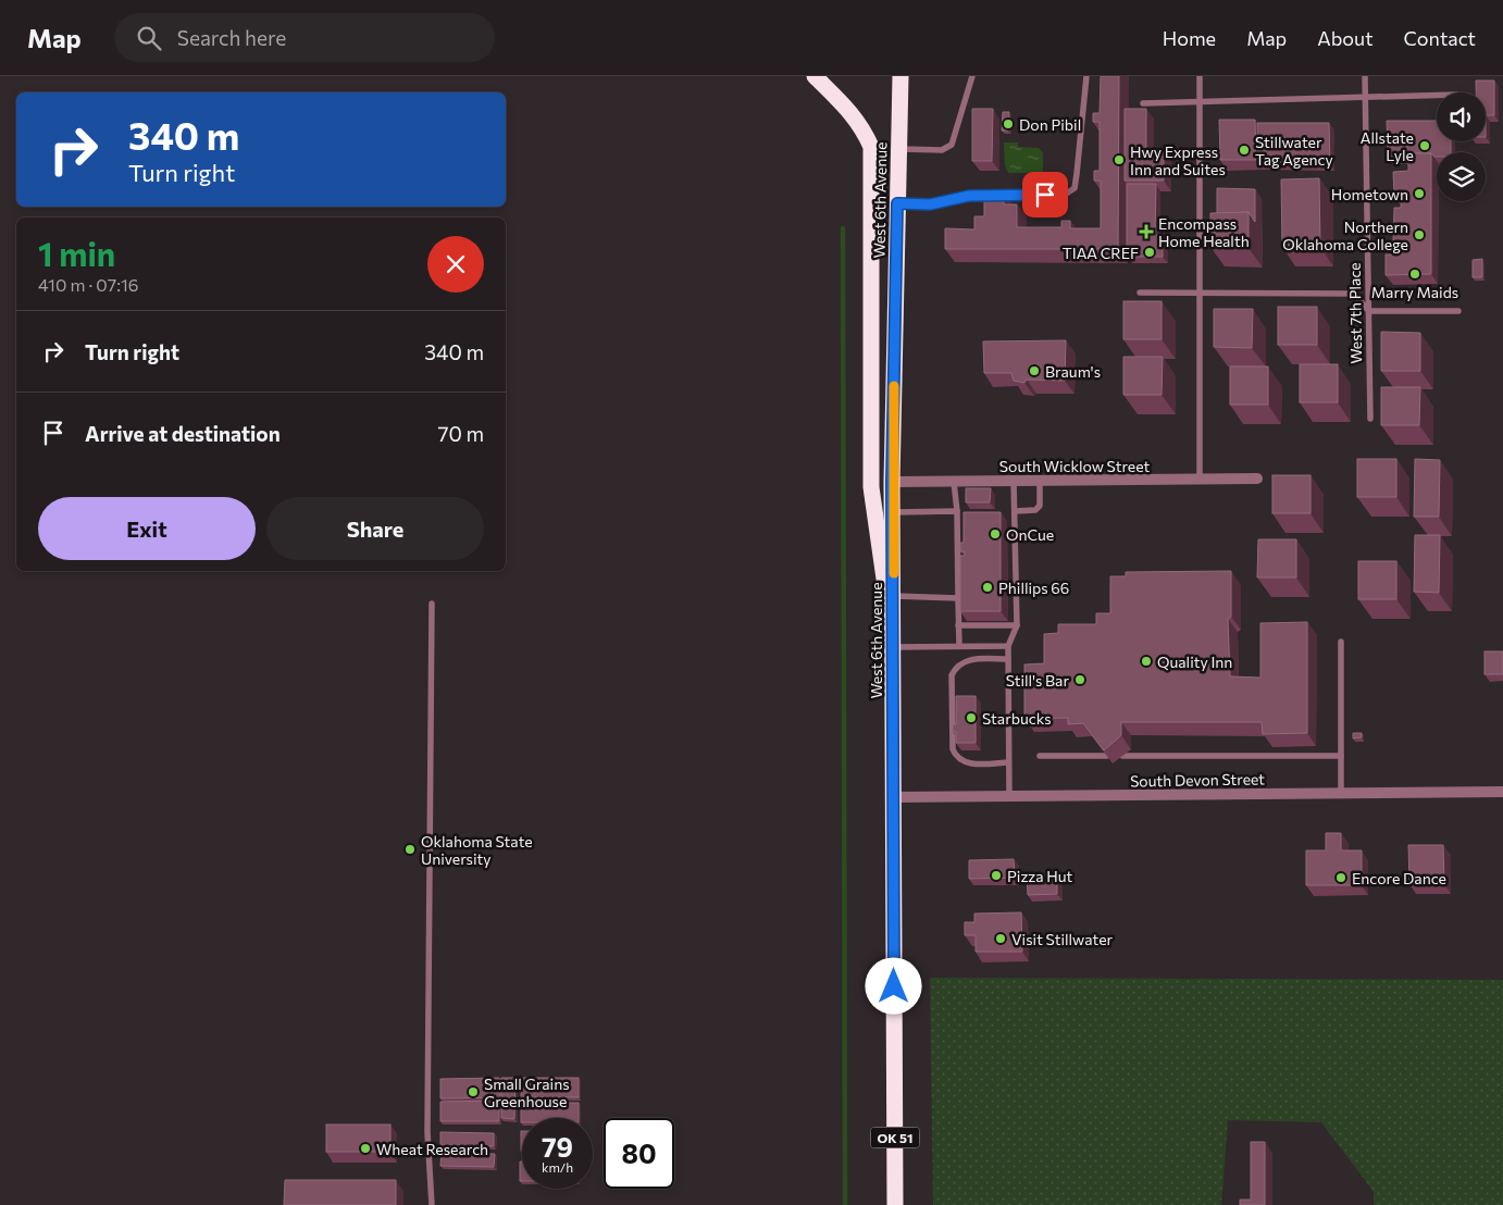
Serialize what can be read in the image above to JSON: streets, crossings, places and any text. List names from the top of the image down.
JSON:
{
  "streets": {
    "highway": ["West 6th Avenue", "OK 51"],
    "street": ["South Wicklow Street", "South Devon Street"],
    "lane": ["West 7th Place"]
  },
  "crossings": [
    ["West 6th Avenue", "South Wicklow Street"],
    ["West 6th Avenue", "South Devon Street"]
  ],
  "places": {
    "other": [
      "Don Pibil",
      "Allstate Lyle",
      "Stillwater Tag Agency",
      "Hwy Express Inn and Suites",
      "Hometown",
      "Northern Oklahoma College",
      "TIAA CREF",
      "Marry Maids",
      "Braum's",
      "OnCue",
      "Phillips 66",
      "Quality Inn",
      "Still's Bar",
      "Starbucks",
      "Oklahoma State University",
      "Pizza Hut",
      "Encore Dance",
      "Visit Stillwater",
      "Small Grains Greenhouse",
      "Wheat Research"
    ],
    "health": ["Encompass Home Health"]
  },
  "page": {
    "header": "Map",
    "search": "Search here",
    "nav": [
      "Home",
      "Map",
      "About",
      "Contact"
    ],
    "turn": ["340 m", "Turn right"],
    "heading": ["1 min", "410 m · 07:16"],
    "list": [
      {
        "name": "Turn right",
        "value": "340 m"
      },
      {
        "name": "Arrive at destination",
        "value": "70 m"
      }
    ],
    "buttons": ["Exit", "Share"],
    "speed": "79 km/h",
    "limit": "80"
  }
}
